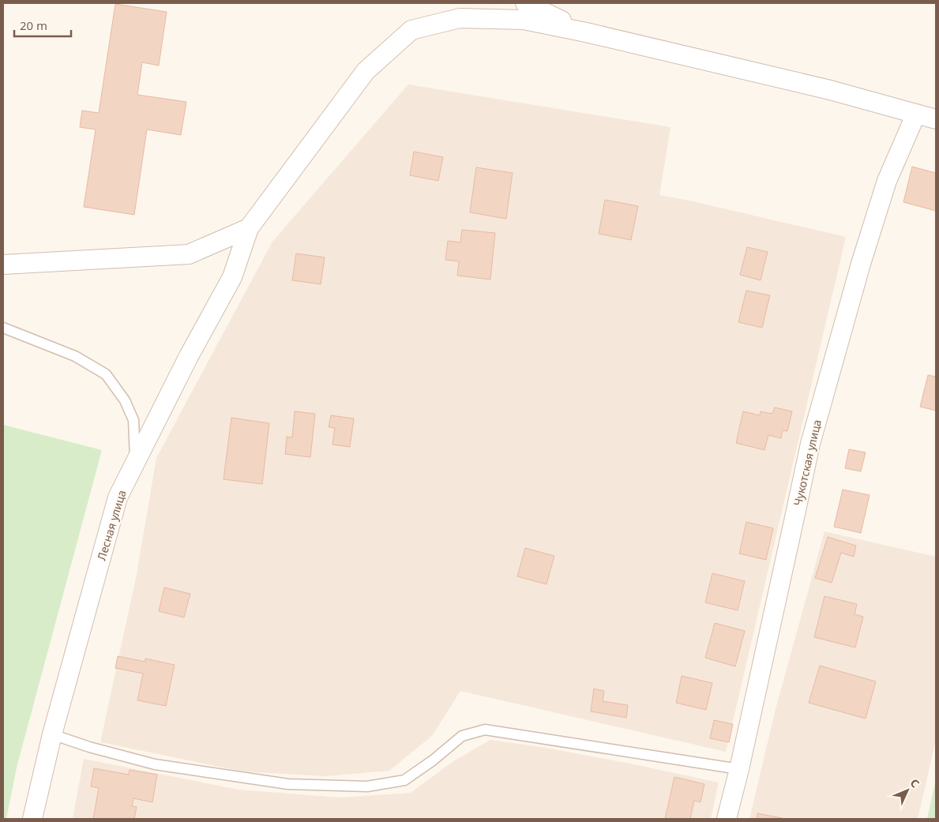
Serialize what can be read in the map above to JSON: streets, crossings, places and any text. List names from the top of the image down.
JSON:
{
  "streets": {
    "street": ["Чукотская улица", "Лесная улица"]
  },
  "scale_bar": "20 m",
  "north": "top right"
}
